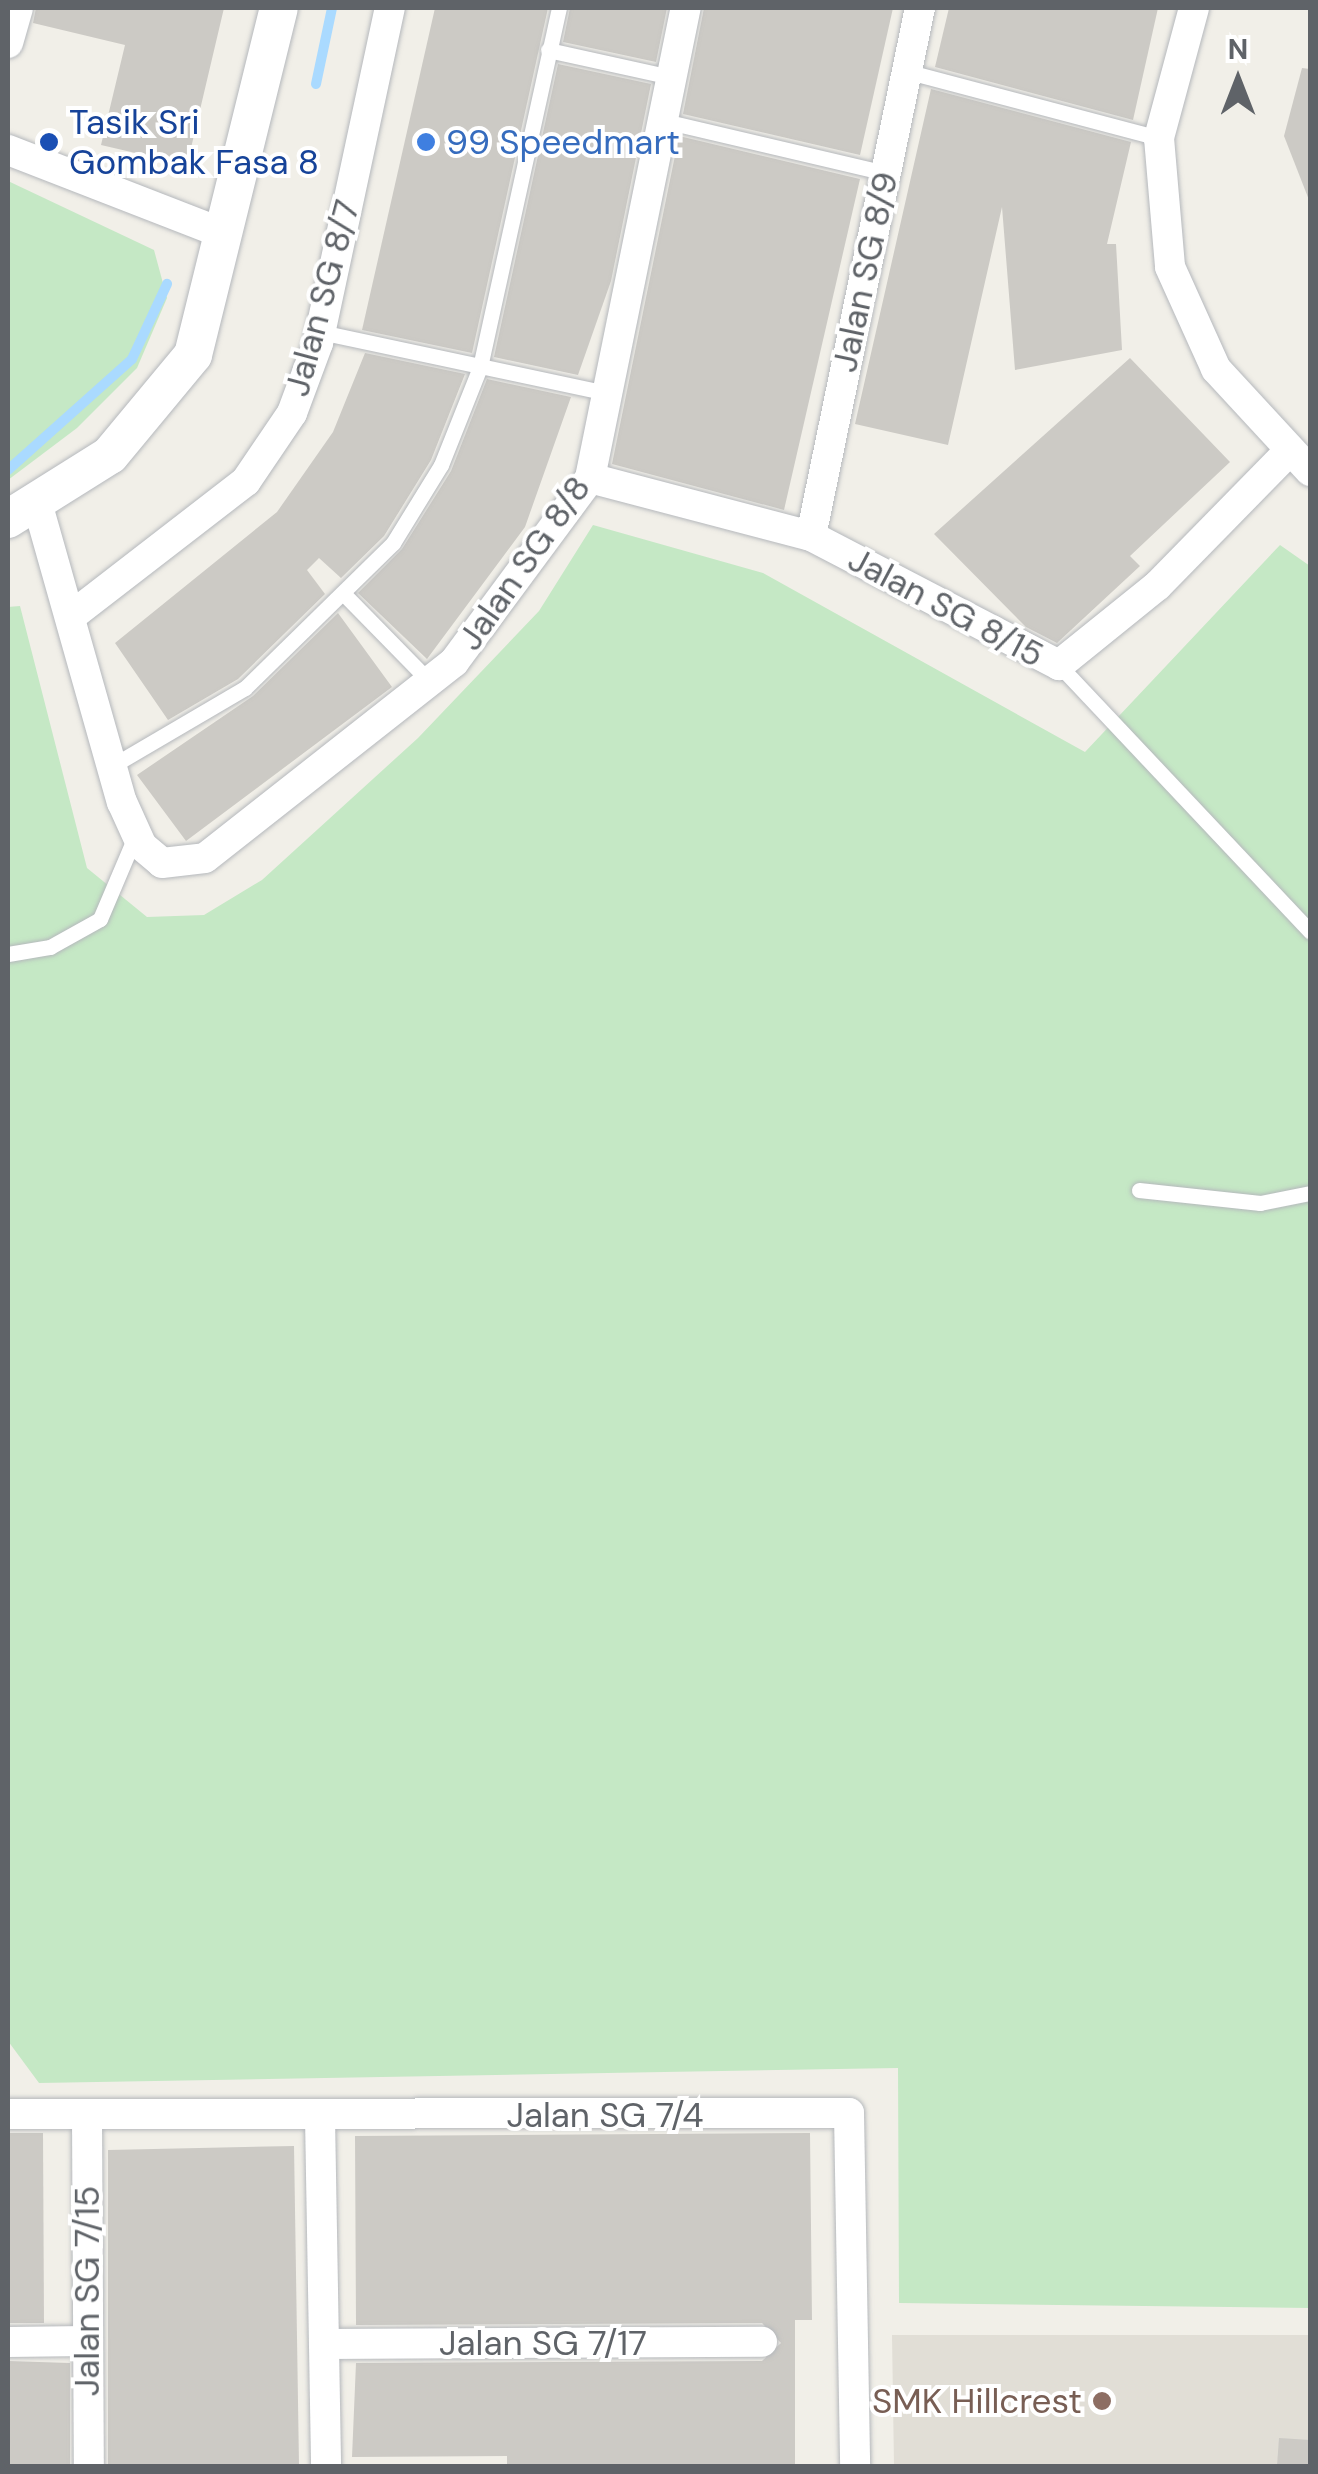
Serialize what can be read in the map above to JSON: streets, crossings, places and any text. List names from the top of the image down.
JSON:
{
  "streets": {
    "street": [
      "Jalan SG 8/9",
      "Jalan SG 8/7",
      "Jalan SG 8/8",
      "Jalan SG 8/15",
      "Jalan SG 7/4",
      "Jalan SG 7/15",
      "Jalan SG 7/17"
    ]
  },
  "crossings": [
    ["Jalan SG 8/9", "Jalan SG 8/15"],
    ["Jalan SG 8/8", "Jalan SG 8/15"],
    ["Jalan SG 7/4", "Jalan SG 7/15"]
  ],
  "places": ["Tasik Sri Gombak Fasa 8", "99 Speedmart", "SMK Hillcrest"],
  "north": "top"
}
